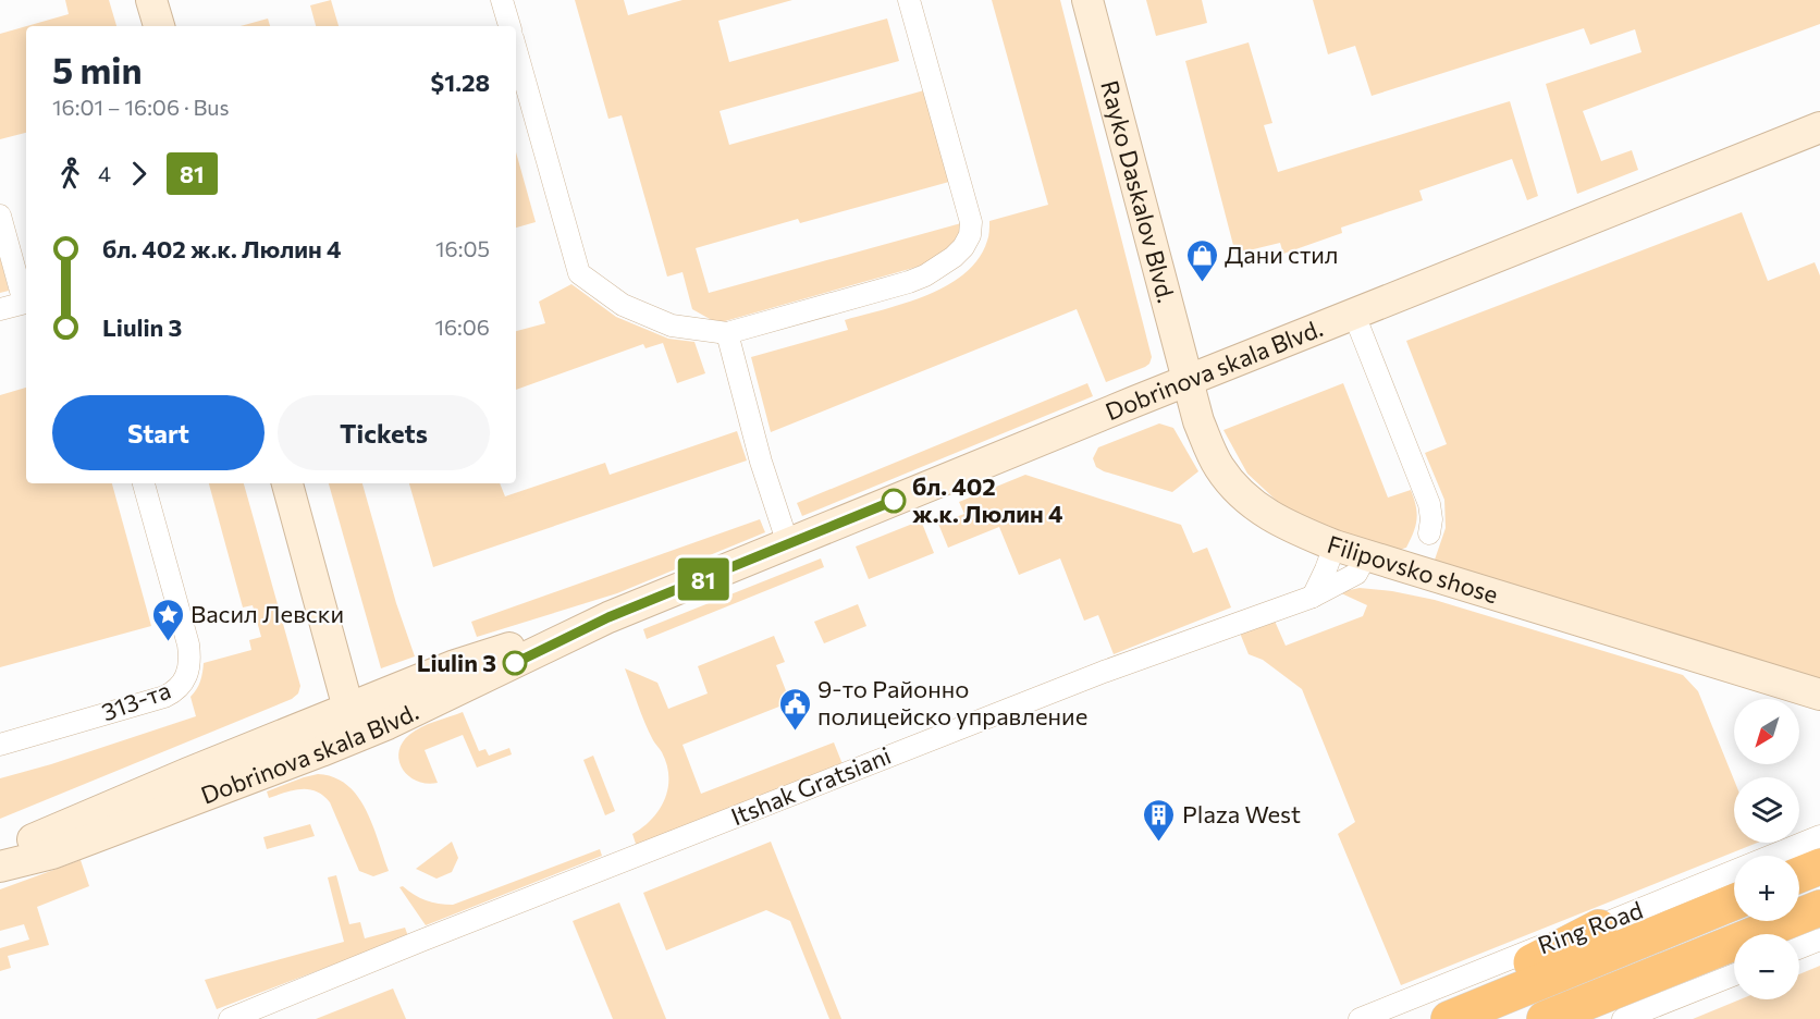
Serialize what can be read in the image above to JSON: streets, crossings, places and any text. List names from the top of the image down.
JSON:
{
  "streets": {
    "highway": ["Ring Road"],
    "main road": ["Rayko Daskalov Blvd.", "Dobrinova skala Blvd.", "Filipovsko shose"],
    "street": ["313-та", "Itshak Gratsiani"]
  },
  "crossings": [
    ["Rayko Daskalov Blvd.", "Dobrinova skala Blvd."],
    ["Rayko Daskalov Blvd.", "Filipovsko shose"],
    ["Dobrinova skala Blvd.", "Filipovsko shose"],
    ["Filipovsko shose", "Itshak Gratsiani"]
  ],
  "places": {
    "shop": ["Дани стил"],
    "other": ["бл. 402 ж.к. Люлин 4", "Liulin 3"],
    "place": ["Васил Левски"],
    "public building": ["9-то Районно полицейско управление"],
    "building": ["Plaza West"]
  },
  "lines": ["bus line 81"],
  "north": "bottom left",
  "page": {
    "on_map": "81",
    "heading": ["5 min", "16:01 – 16:06 · Bus", "$1.28"],
    "legs": ["4", "81"],
    "list": [
      {
        "name": "бл. 402 ж.к. Люлин 4",
        "value": "16:05"
      },
      {
        "name": "Liulin 3",
        "value": "16:06"
      }
    ],
    "buttons": ["Start", "Tickets"],
    "map_buttons": ["+", "−"]
  }
}
